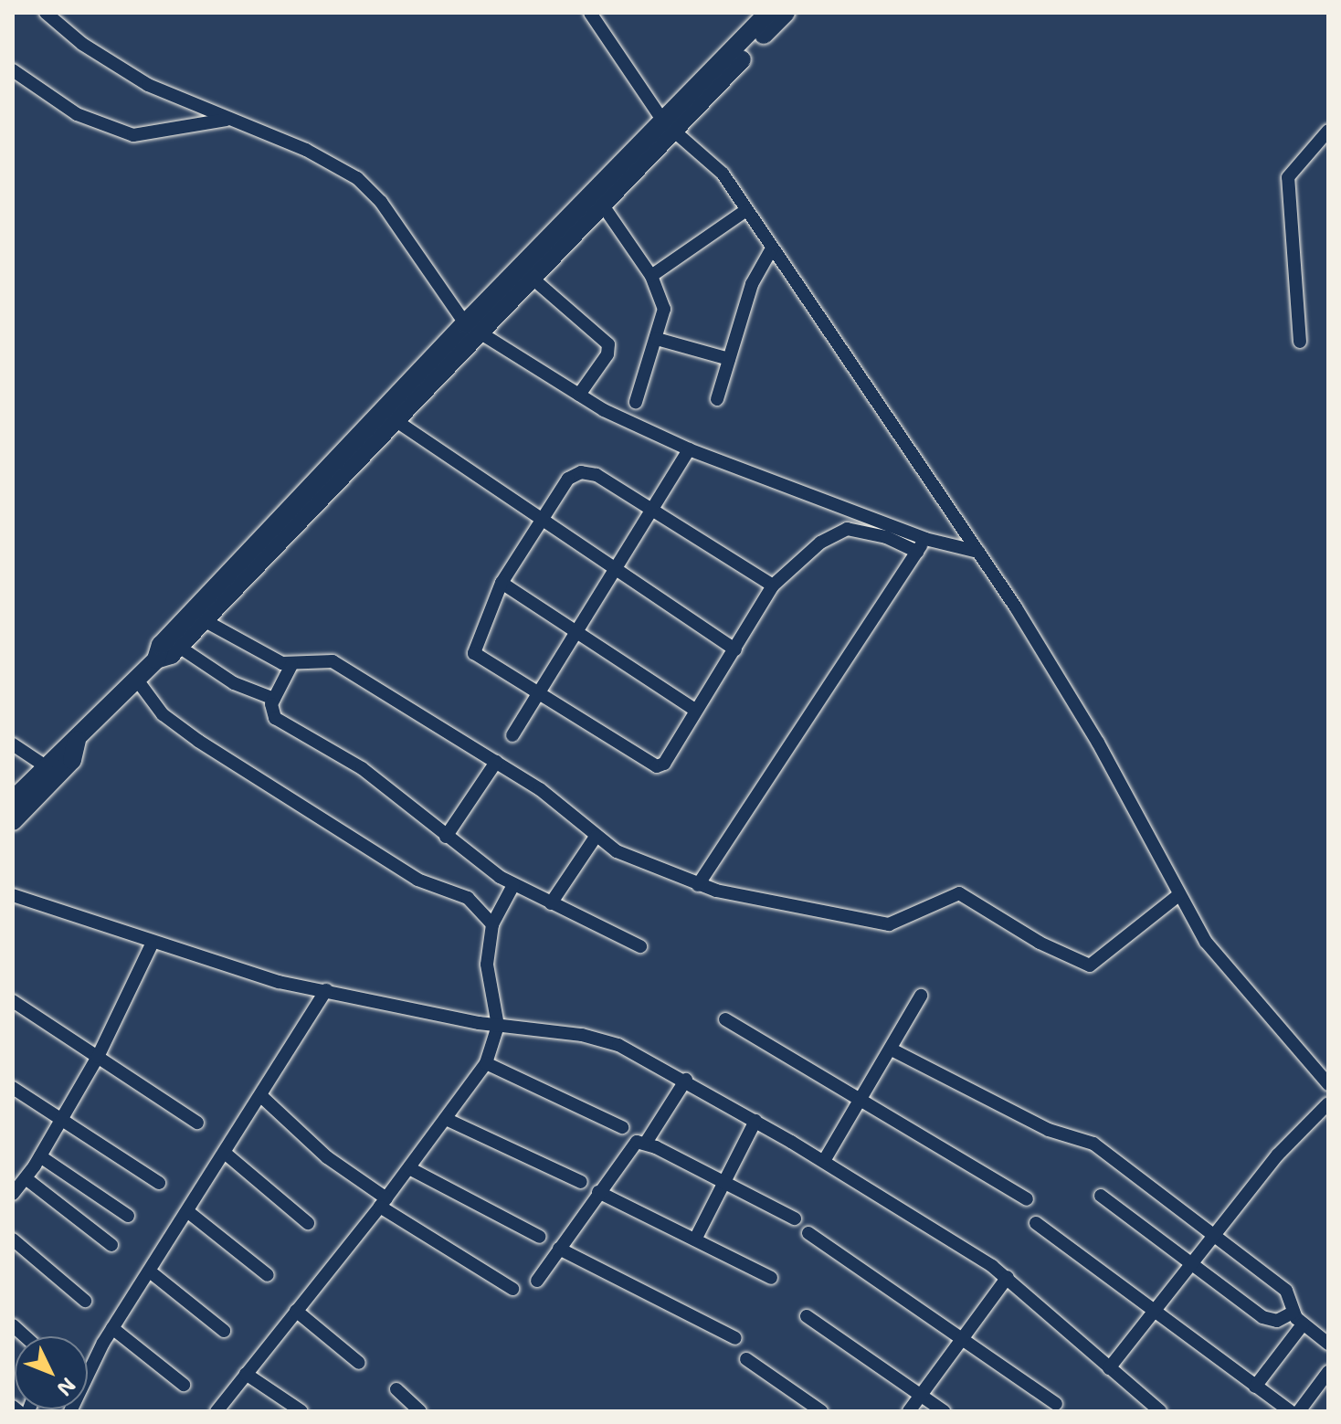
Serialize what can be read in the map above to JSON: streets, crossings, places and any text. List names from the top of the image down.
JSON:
{
  "north": "bottom right"
}
